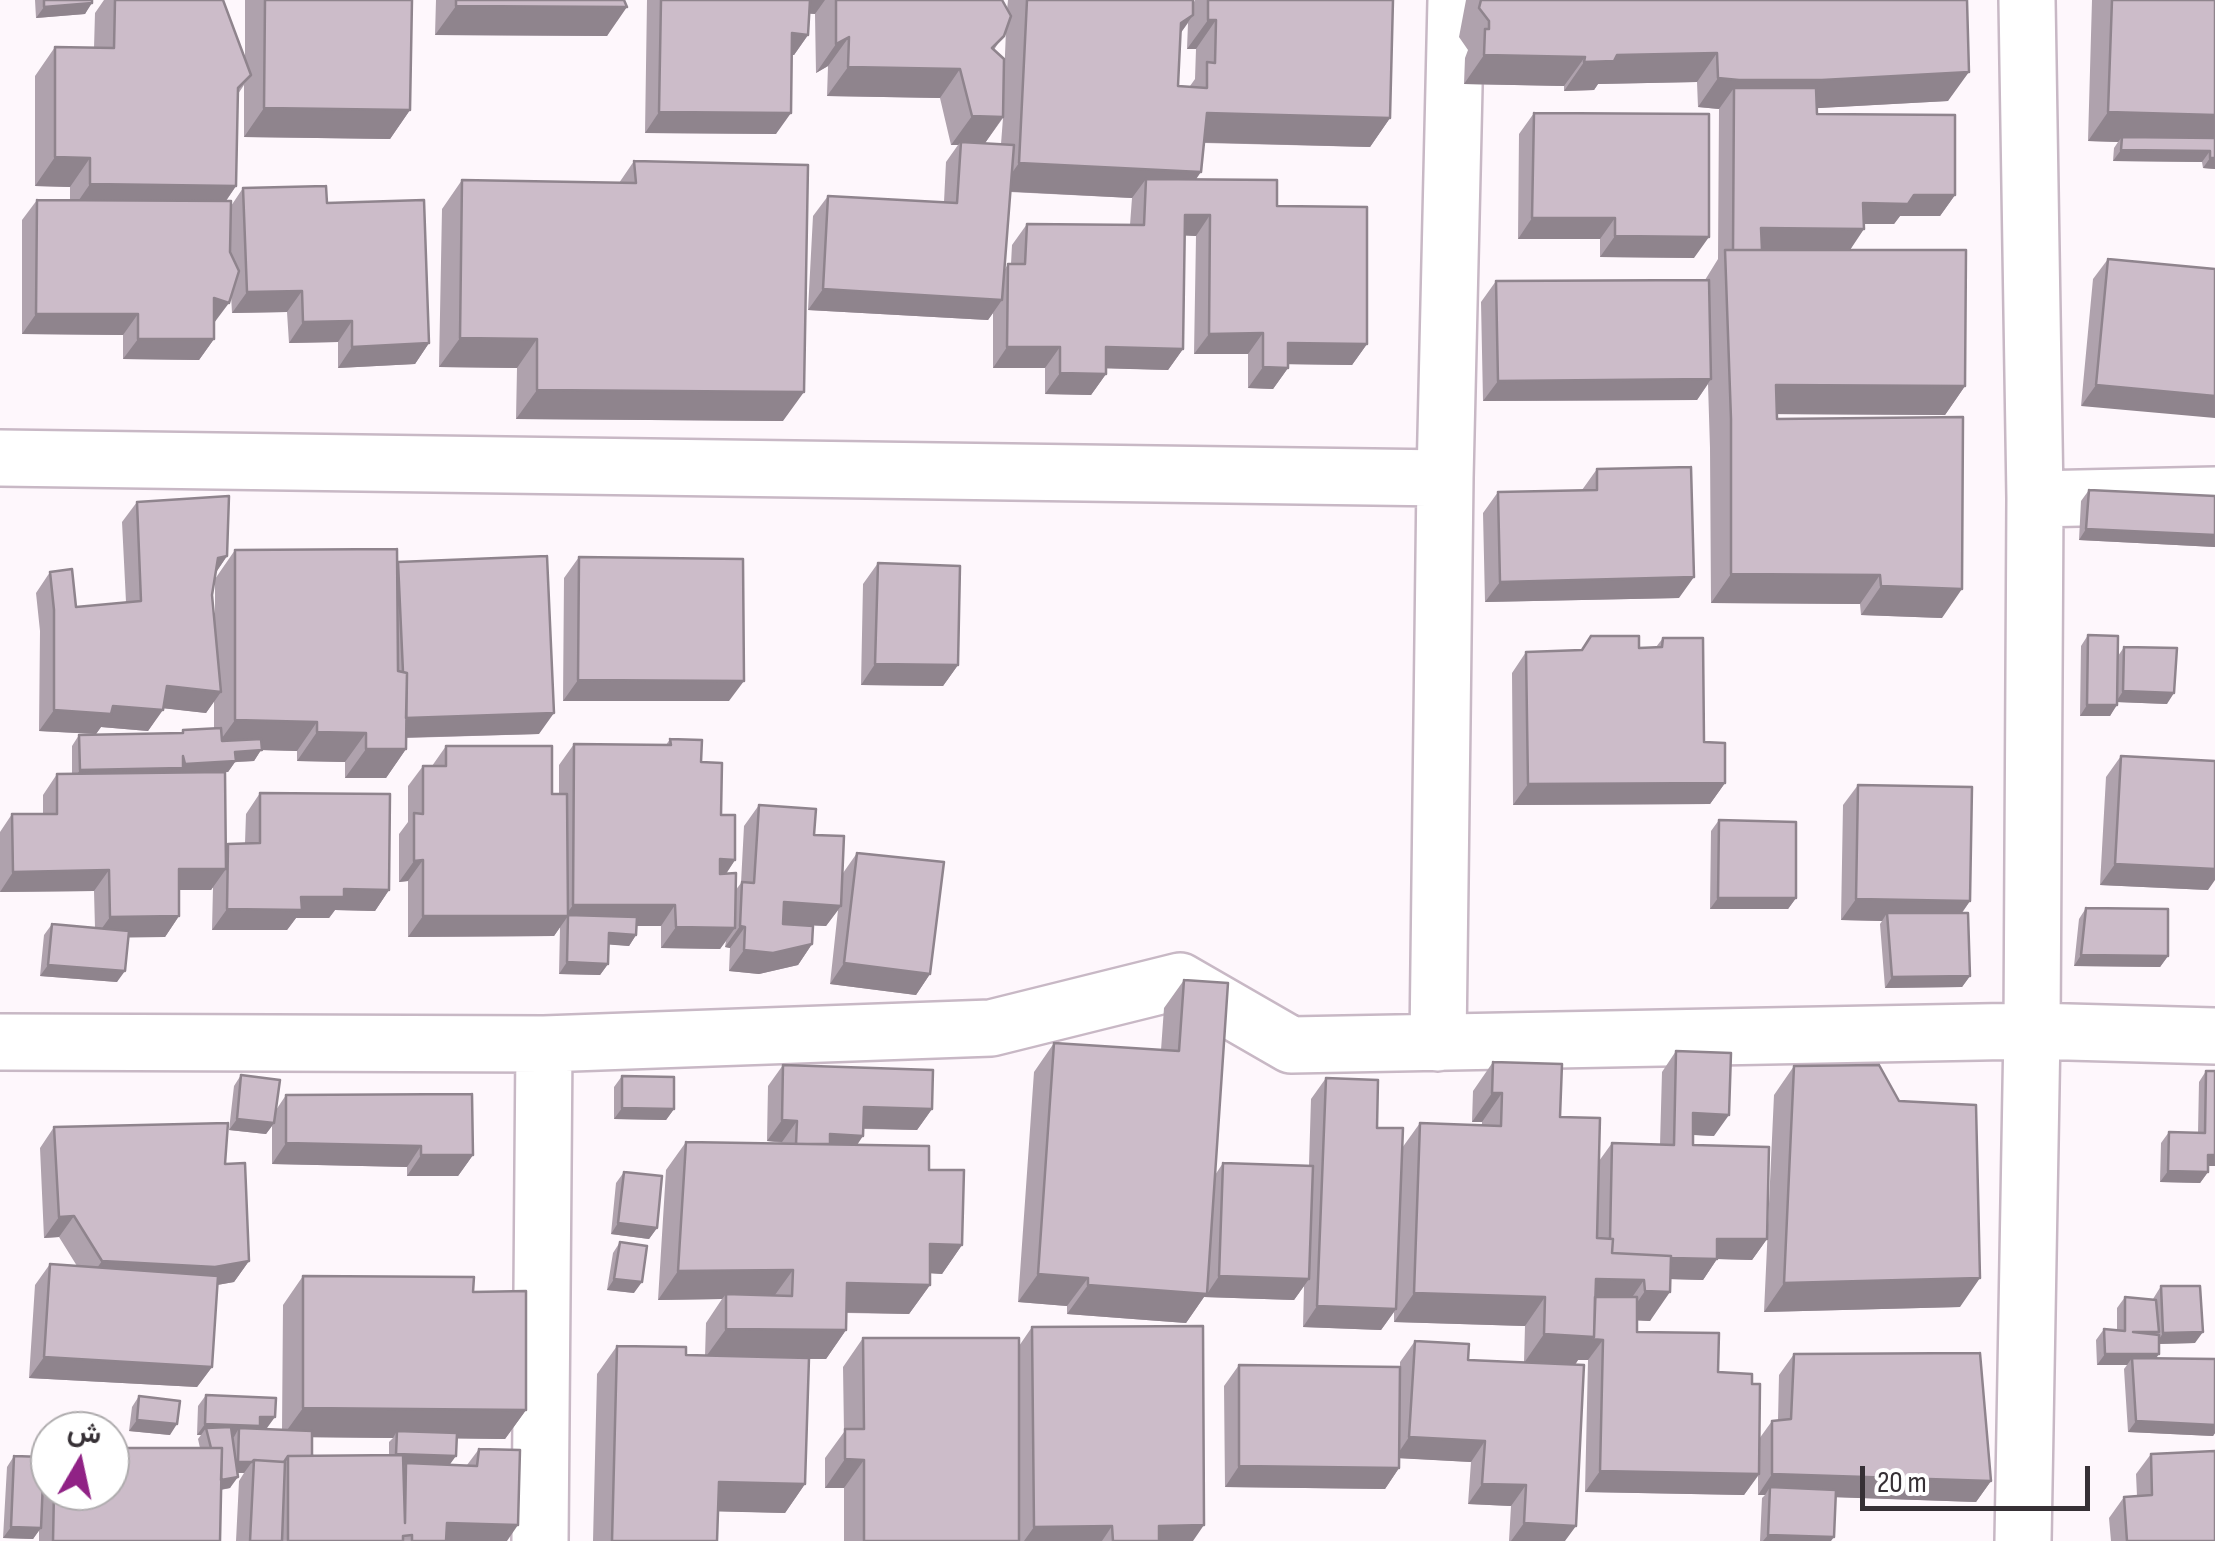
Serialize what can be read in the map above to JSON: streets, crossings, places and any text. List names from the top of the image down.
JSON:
{
  "scale_bar": "20 m",
  "north": "top"
}
